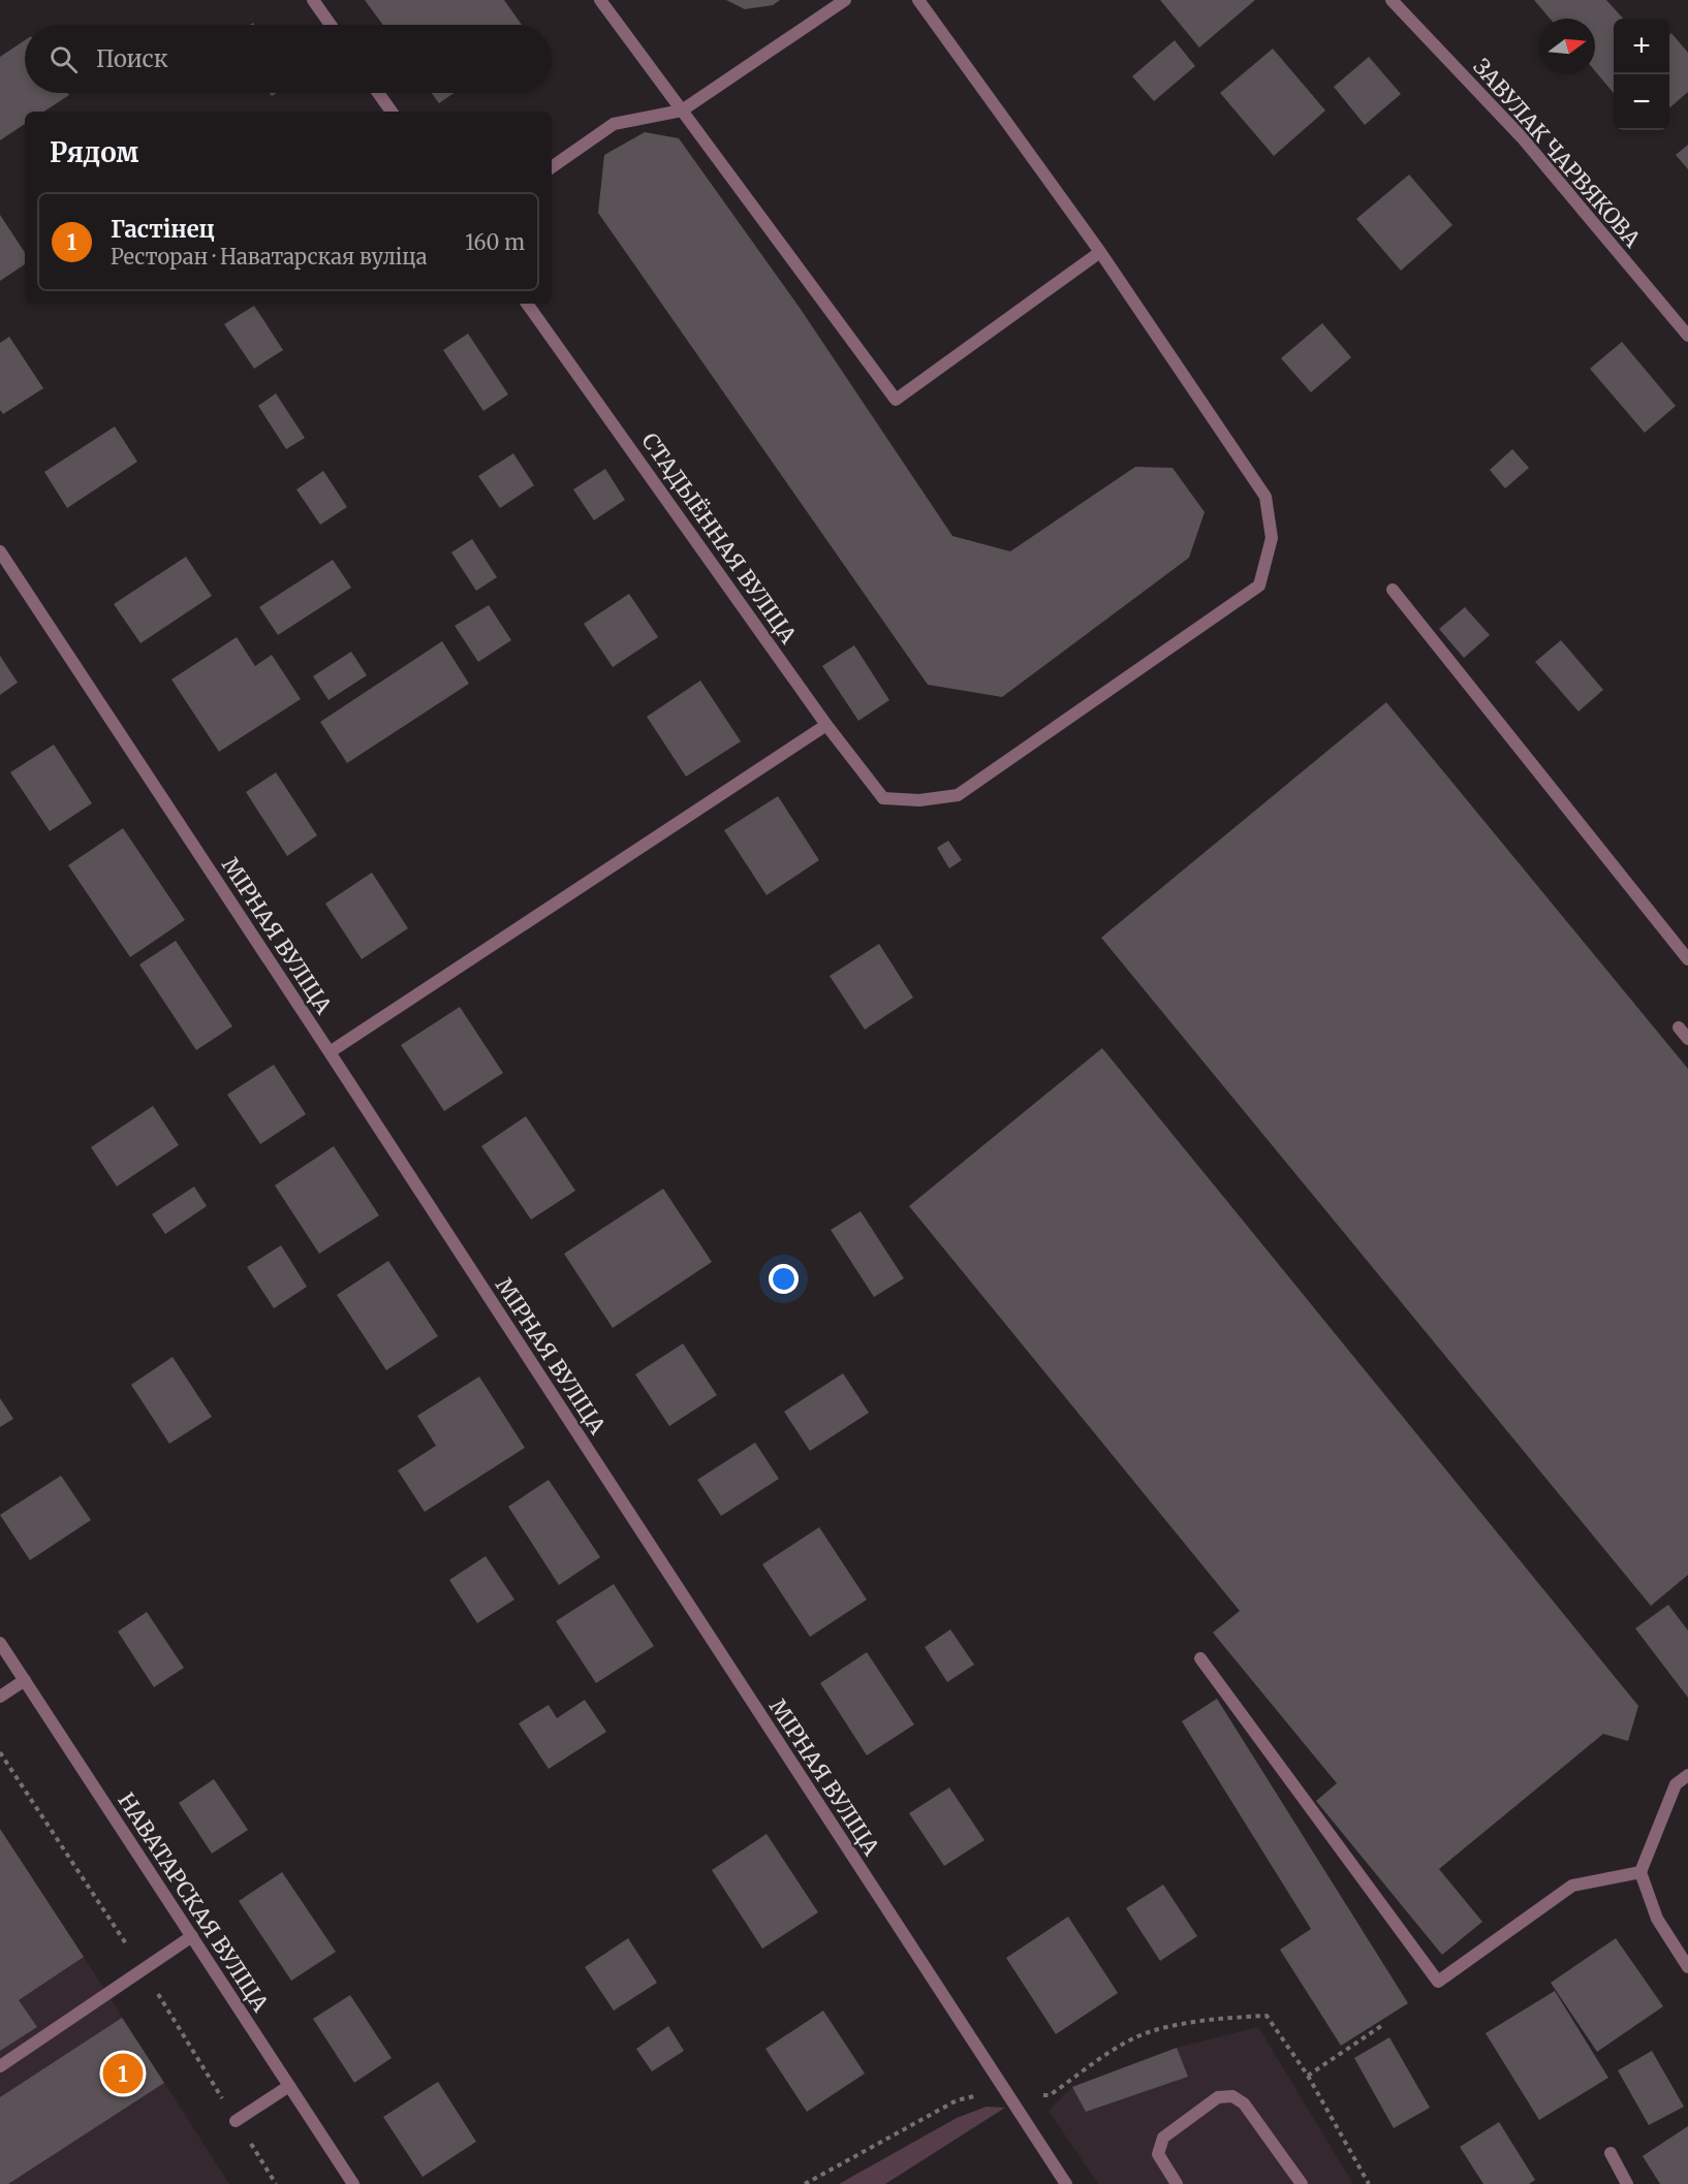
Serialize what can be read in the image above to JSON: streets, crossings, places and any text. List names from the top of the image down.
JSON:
{
  "streets": {
    "street": [
      "ЗАВУЛАК ЧАРВЯКОВА",
      "СТАДЫЁННАЯ ВУЛІЦА",
      "МІРНАЯ ВУЛІЦА",
      "НАВАТАРСКАЯ ВУЛІЦА"
    ]
  },
  "north": "right",
  "page": {
    "map_buttons": ["+", "−"],
    "search": "Поиск",
    "heading": "Рядом",
    "list": [
      {
        "mark": "1",
        "name": "Гастiнец",
        "note": "Ресторан · Наватарская вуліца",
        "value": "160 m"
      }
    ],
    "pins": "1"
  }
}
